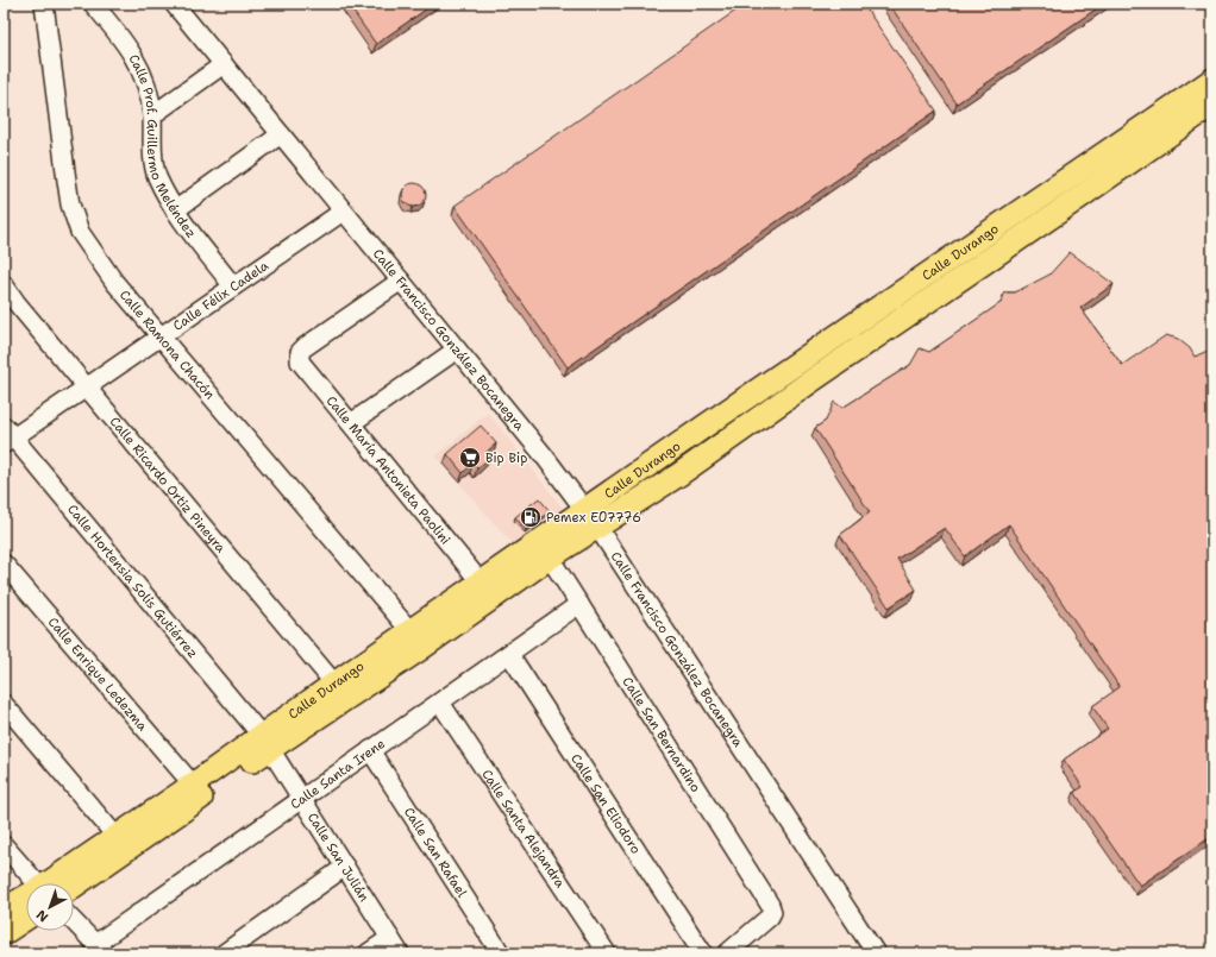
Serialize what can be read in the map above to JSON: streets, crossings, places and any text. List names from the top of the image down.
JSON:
{
  "streets": {
    "main road": ["Calle Durango"],
    "street": [
      "Calle Prof. Guillermo Meléndez",
      "Calle Félix Cadela",
      "Calle Francisco González Bocanegra",
      "Calle Ramona Chacón",
      "Calle María Antonieta Paolini",
      "Calle Ricardo Ortiz Pineyra",
      "Calle Hortensia Solís Gutiérrez",
      "Calle Enrique Ledezma",
      "Calle San Bernardino",
      "Calle Santa Irene",
      "Calle San Eliodoro",
      "Calle Santa Alejandra",
      "Calle San Rafael",
      "Calle San Julián"
    ]
  },
  "crossings": [
    ["Calle Prof. Guillermo Meléndez", "Calle Félix Cadela"],
    ["Calle Durango", "Calle Francisco González Bocanegra"],
    ["Calle Durango", "Calle Ramona Chacón"],
    ["Calle Durango", "Calle María Antonieta Paolini"],
    ["Calle Durango", "Calle Ricardo Ortiz Pineyra"],
    ["Calle Durango", "Calle Hortensia Solís Gutiérrez"],
    ["Calle Durango", "Calle Enrique Ledezma"],
    ["Calle Durango", "Calle San Bernardino"],
    ["Calle Durango", "Calle San Julián"],
    ["Calle Félix Cadela", "Calle Francisco González Bocanegra"],
    ["Calle Félix Cadela", "Calle Ramona Chacón"],
    ["Calle Félix Cadela", "Calle Ricardo Ortiz Pineyra"],
    ["Calle Félix Cadela", "Calle Hortensia Solís Gutiérrez"],
    ["Calle Francisco González Bocanegra", "Calle María Antonieta Paolini"],
    ["Calle Hortensia Solís Gutiérrez", "Calle San Julián"],
    ["Calle San Bernardino", "Calle Santa Irene"],
    ["Calle Santa Irene", "Calle San Eliodoro"],
    ["Calle Santa Irene", "Calle Santa Alejandra"],
    ["Calle Santa Irene", "Calle San Rafael"],
    ["Calle Santa Irene", "Calle San Julián"]
  ],
  "places": {
    "supermarket": ["Bip Bip"],
    "fuel station": ["Pemex E07776"]
  },
  "north": "bottom left"
}
